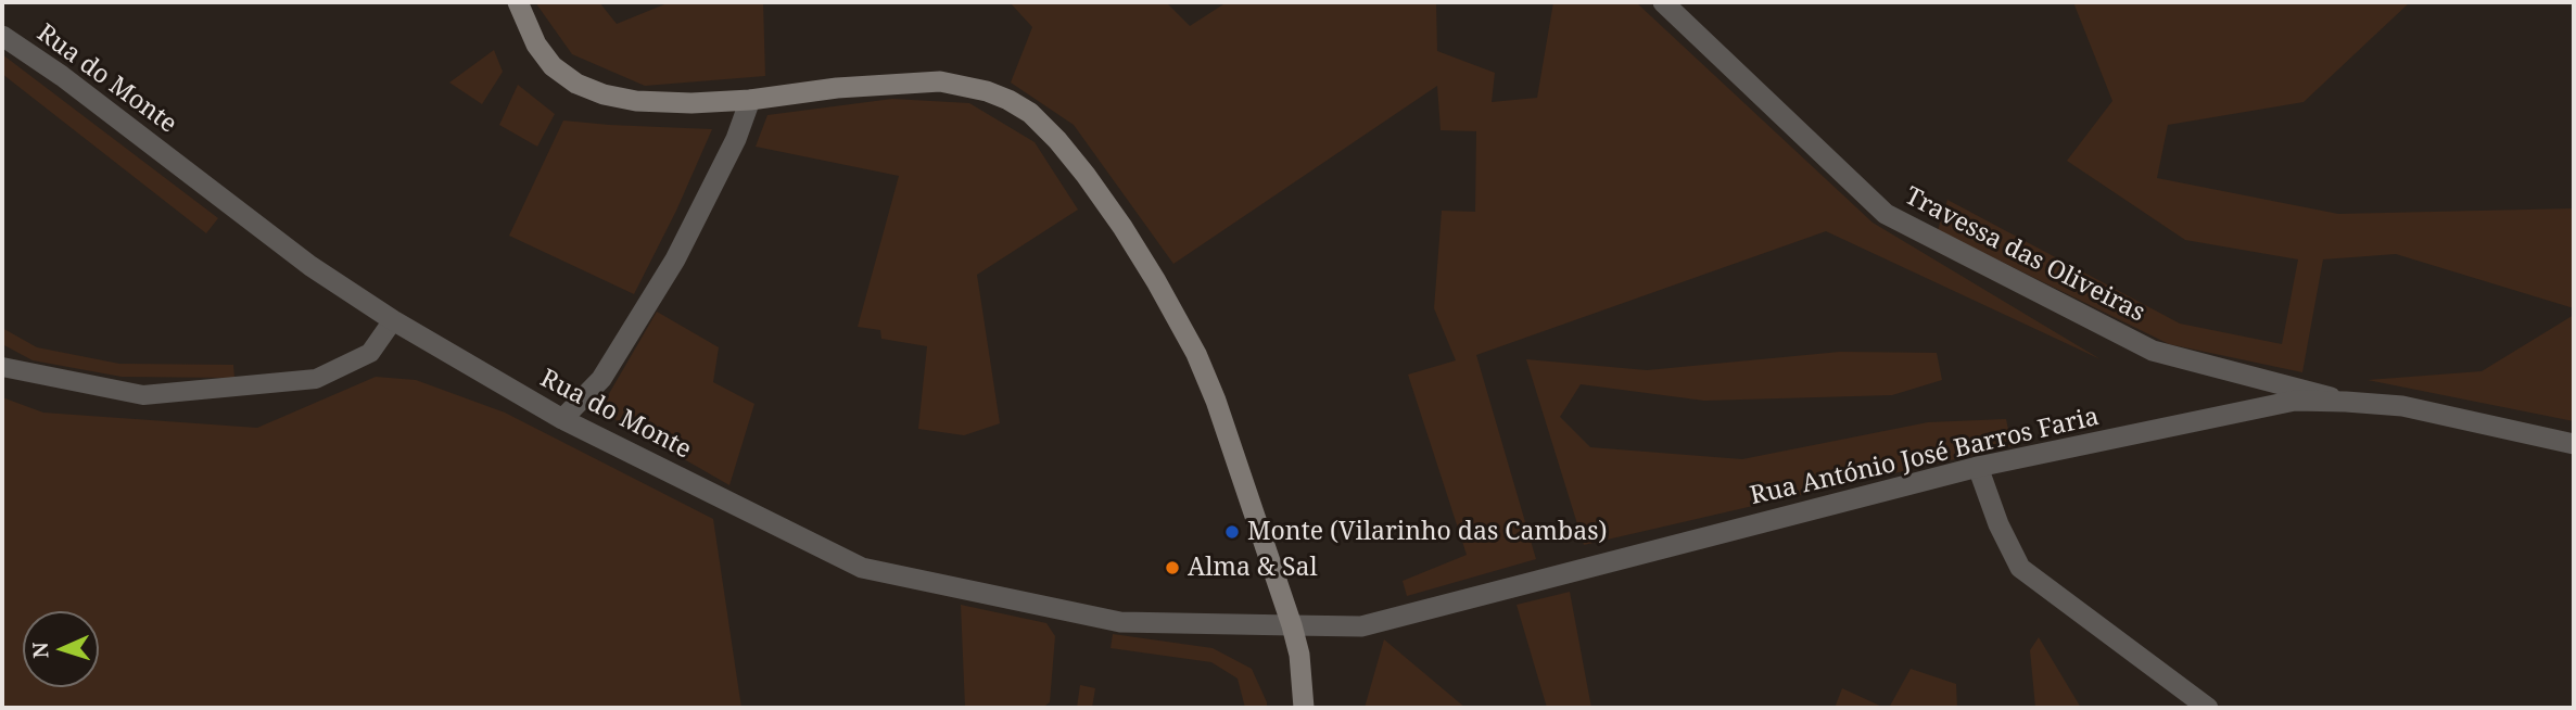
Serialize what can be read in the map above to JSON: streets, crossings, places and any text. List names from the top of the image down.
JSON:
{
  "streets": {
    "street": ["Rua do Monte", "Travessa das Oliveiras", "Rua António José Barros Faria"]
  },
  "crossings": [
    ["Rua do Monte", "Rua António José Barros Faria"],
    ["Travessa das Oliveiras", "Rua António José Barros Faria"]
  ],
  "places": ["Monte (Vilarinho das Cambas)", "Alma & Sal"],
  "north": "left"
}
